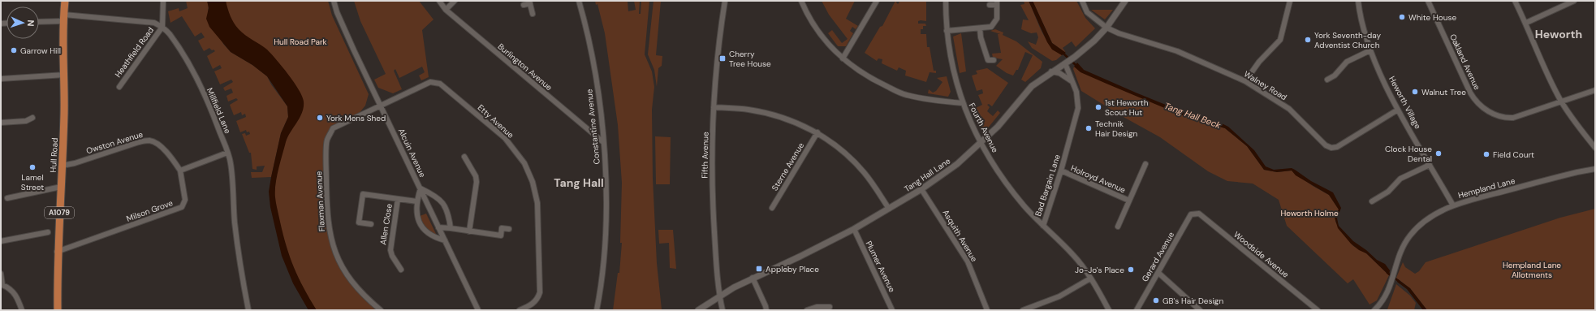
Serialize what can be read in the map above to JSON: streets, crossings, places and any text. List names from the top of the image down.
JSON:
{
  "streets": {
    "main road": ["Hull Road", "A1079"],
    "street": [
      "Heathfield Road",
      "Oakland Avenue",
      "Burlington Avenue",
      "Walney Road",
      "Heworth Village",
      "Millfield Lane",
      "Etty Avenue",
      "Constantine Avenue",
      "Fourth Avenue",
      "Owston Avenue",
      "Alcuin Avenue",
      "Fifth Avenue",
      "Sterne Avenue",
      "Tang Hall Lane",
      "Holroyd Avenue",
      "Bad Bargain Lane",
      "Hempland Lane",
      "Flaxman Avenue",
      "Milson Grove",
      "Allen Close",
      "Asquith Avenue",
      "Woodside Avenue",
      "Gerard Avenue",
      "Plumer Avenue"
    ]
  },
  "crossings": [
    ["Heathfield Road", "Millfield Lane"],
    ["Burlington Avenue", "Constantine Avenue"],
    ["Walney Road", "Heworth Village"],
    ["Walney Road", "Tang Hall Lane"],
    ["Heworth Village", "Hempland Lane"],
    ["Etty Avenue", "Alcuin Avenue"],
    ["Etty Avenue", "Flaxman Avenue"],
    ["Fourth Avenue", "Tang Hall Lane"],
    ["Fourth Avenue", "Bad Bargain Lane"],
    ["Owston Avenue", "Hull Road"],
    ["Owston Avenue", "Milson Grove"],
    ["Alcuin Avenue", "Flaxman Avenue"],
    ["Hull Road", "Milson Grove"],
    ["Fifth Avenue", "Tang Hall Lane"],
    ["Tang Hall Lane", "Bad Bargain Lane"],
    ["Tang Hall Lane", "Asquith Avenue"],
    ["Tang Hall Lane", "Plumer Avenue"],
    ["Holroyd Avenue", "Bad Bargain Lane"],
    ["Woodside Avenue", "Gerard Avenue"]
  ],
  "districts": ["Heworth", "Tang Hall"],
  "water": ["Tang Hall Beck"],
  "parks": ["Hull Road Park", "Heworth Holme", "Hempland Lane Allotments"],
  "places": {
    "other": [
      "White House",
      "York Seventh-day Adventist Church",
      "Garrow Hill",
      "Walnut Tree",
      "1st Heworth Scout Hut",
      "York Mens Shed",
      "Technik Hair Design",
      "Clock House Dental",
      "Field Court",
      "Lamel Street",
      "Jo-Jo's Place",
      "GB's Hair Design"
    ],
    "transit": ["Cherry Tree House", "Appleby Place"]
  },
  "north": "right"
}
